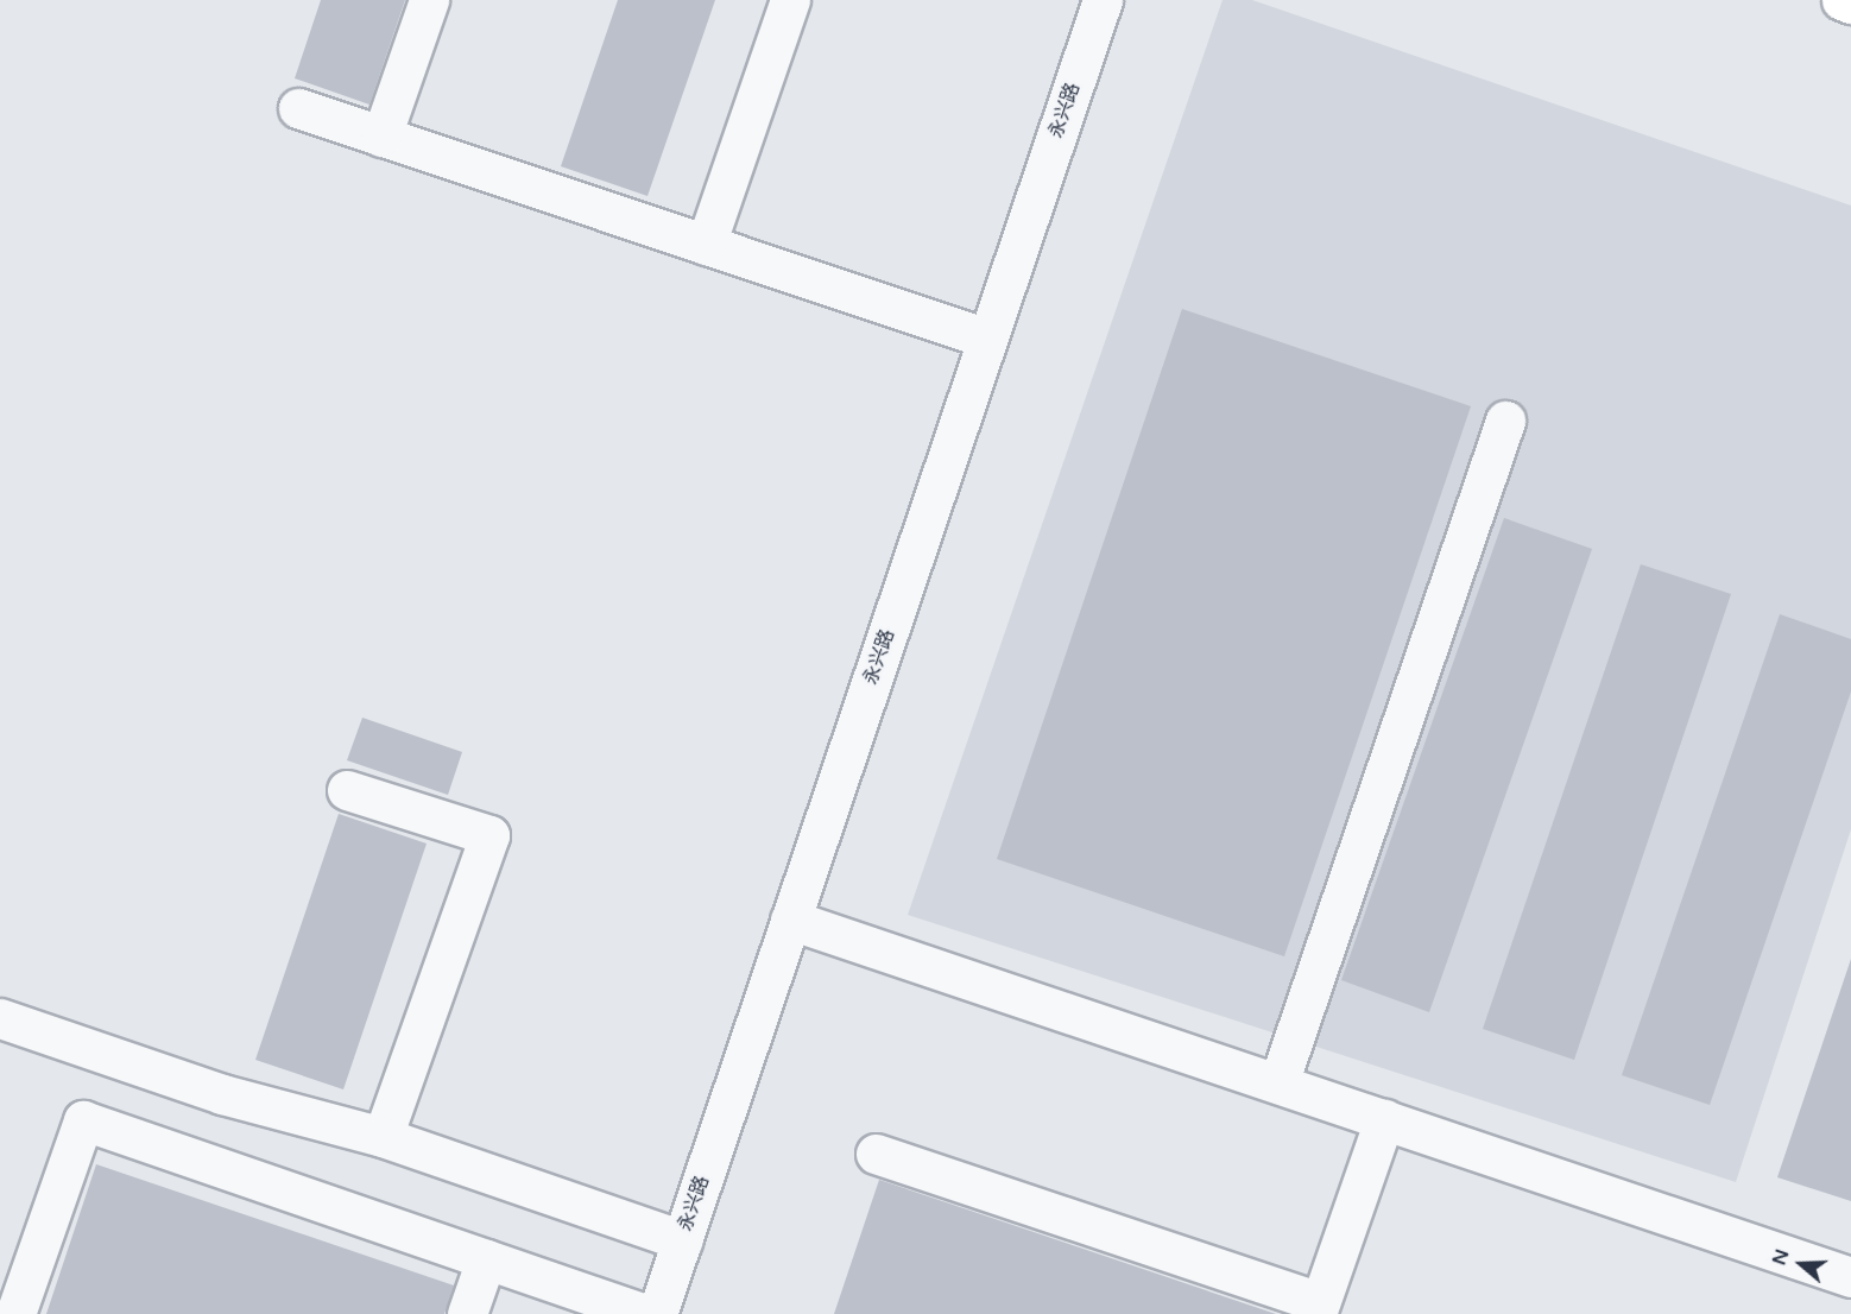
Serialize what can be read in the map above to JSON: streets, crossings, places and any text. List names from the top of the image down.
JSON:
{
  "streets": {
    "street": ["永兴路"]
  },
  "north": "left"
}
